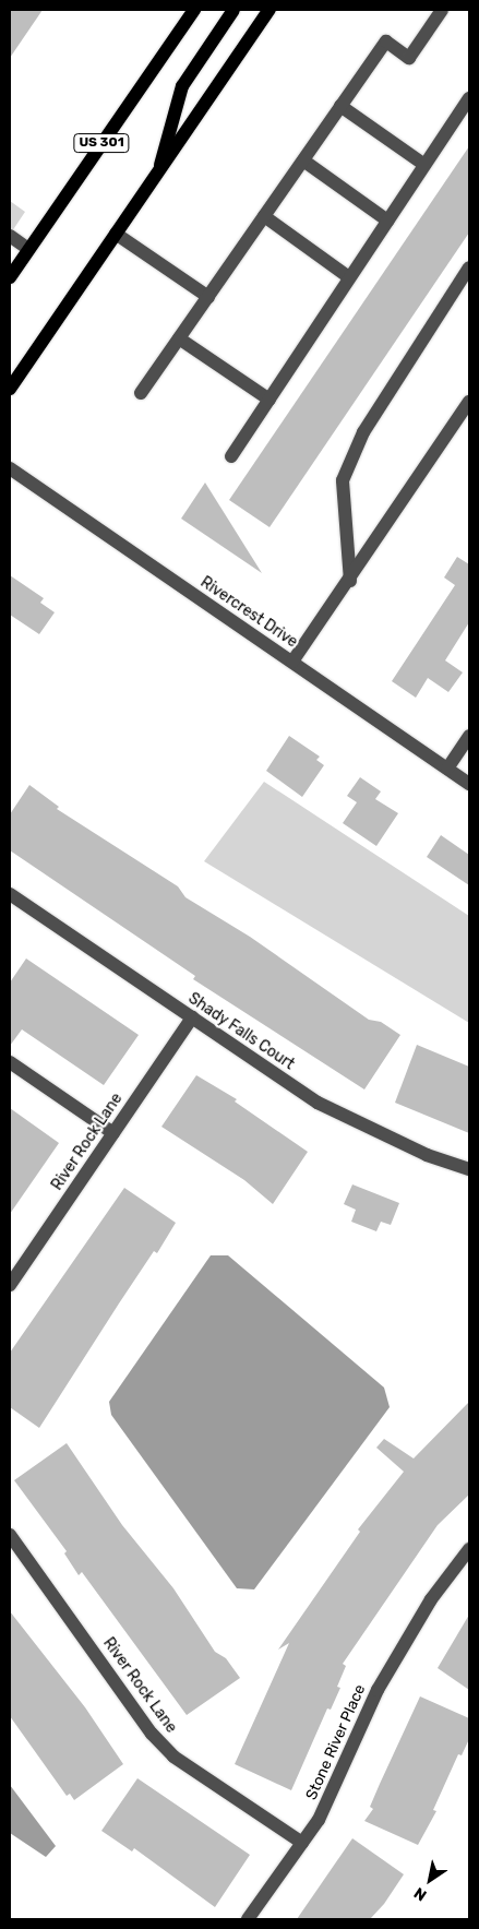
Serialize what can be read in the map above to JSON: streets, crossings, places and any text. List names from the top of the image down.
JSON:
{
  "streets": {
    "main road": ["US 301"],
    "street": [
      "Rivercrest Drive",
      "Shady Falls Court",
      "River Rock Lane",
      "Stone River Place"
    ]
  },
  "crossings": [
    ["Shady Falls Court", "River Rock Lane"],
    ["River Rock Lane", "Stone River Place"]
  ],
  "north": "bottom left"
}
